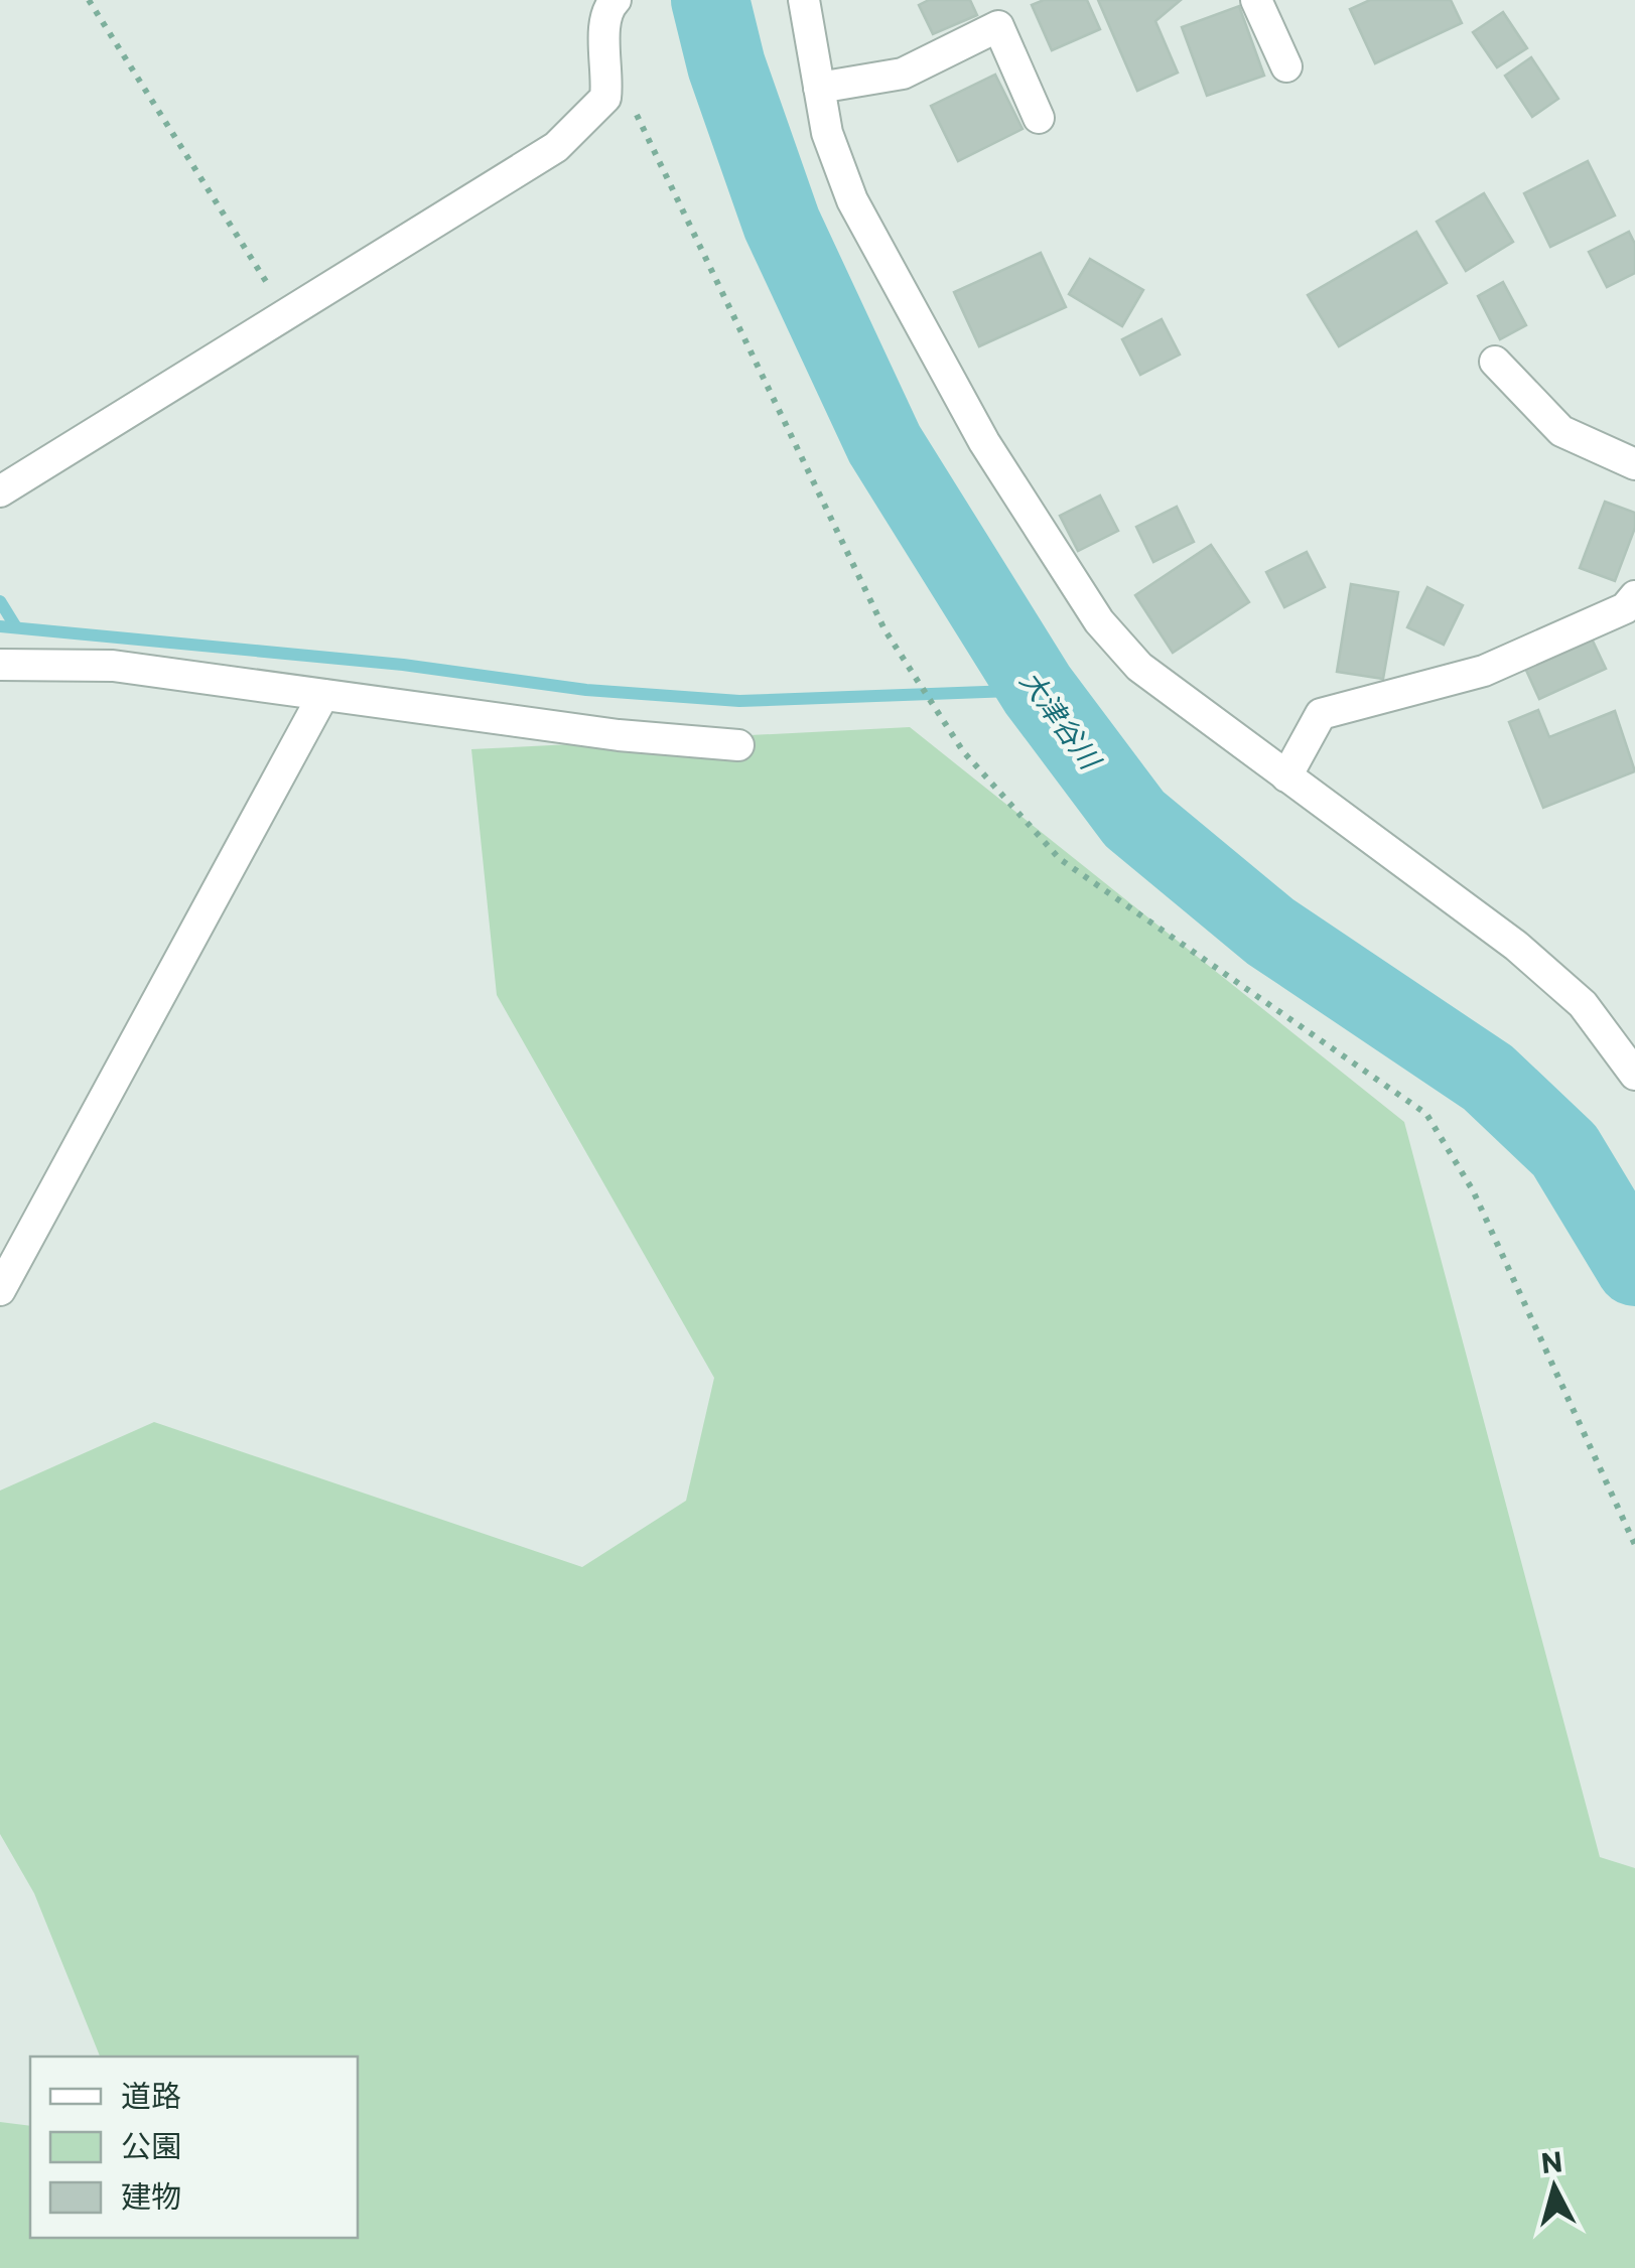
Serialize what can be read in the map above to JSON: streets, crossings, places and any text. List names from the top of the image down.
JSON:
{
  "water": ["大津谷川"],
  "legend": ["道路", "公園", "建物"],
  "north": "top"
}
